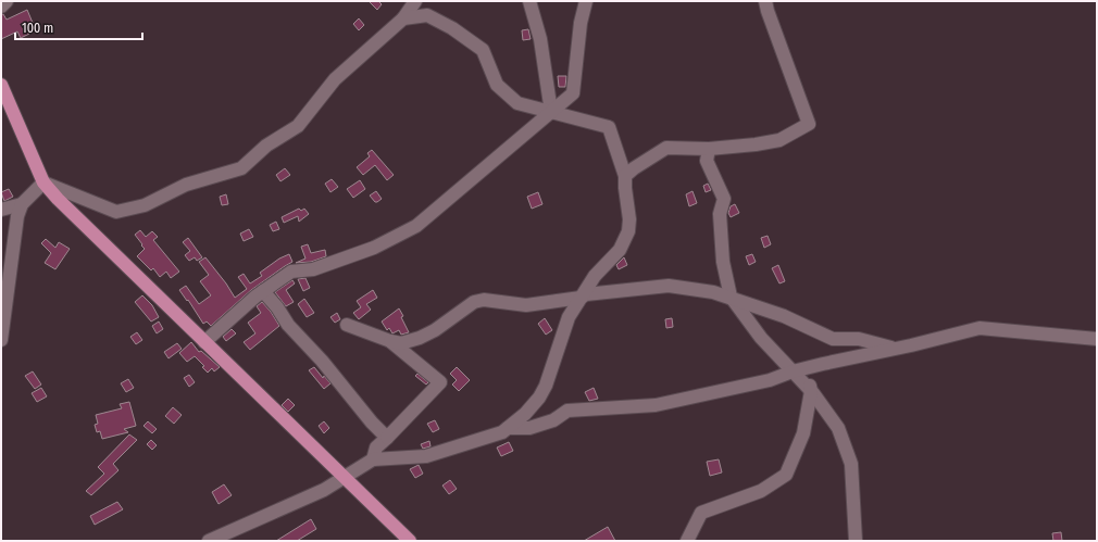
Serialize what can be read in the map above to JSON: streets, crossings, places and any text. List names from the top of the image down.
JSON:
{
  "scale_bar": "100 m"
}
